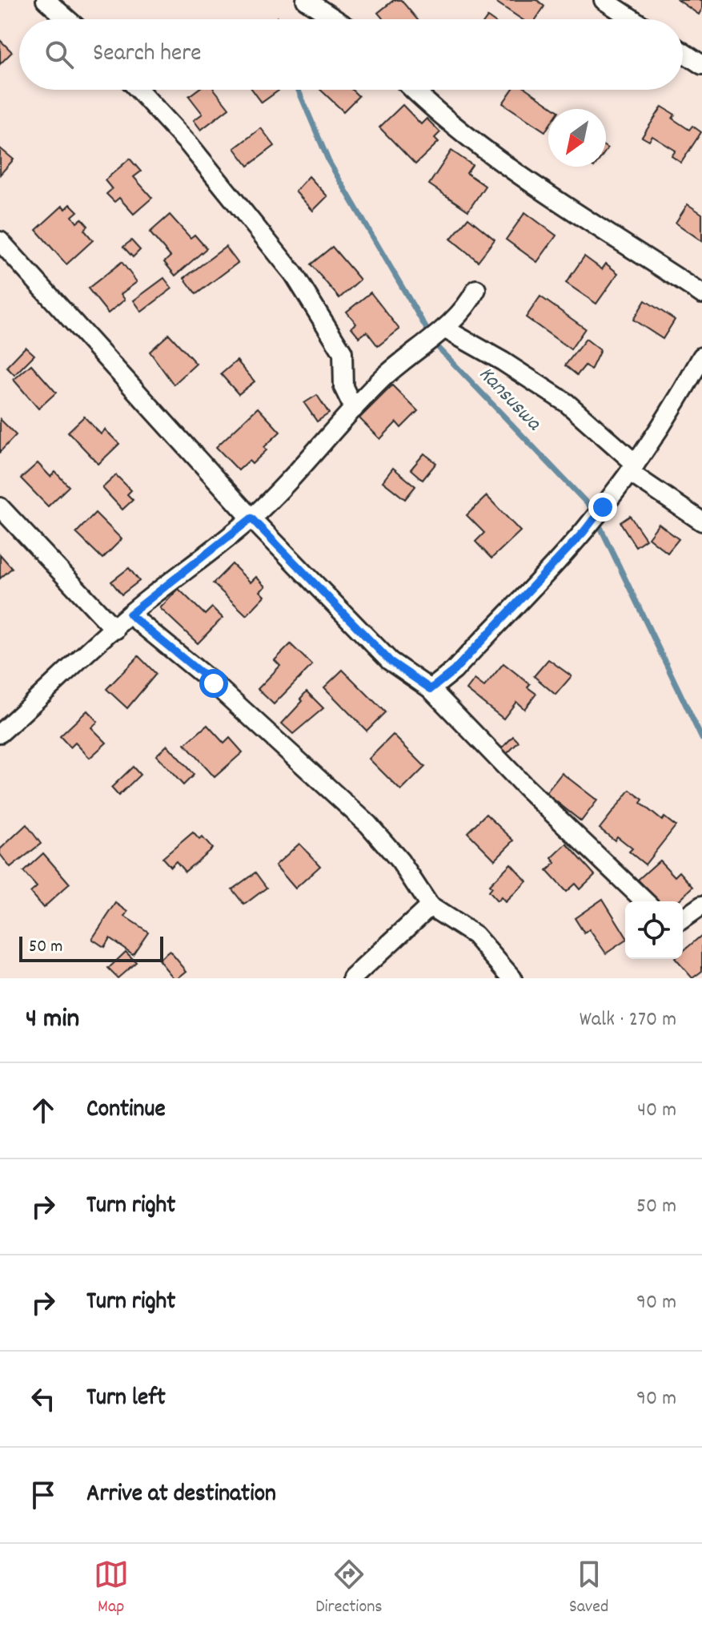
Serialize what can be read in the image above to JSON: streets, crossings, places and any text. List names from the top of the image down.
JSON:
{
  "water": ["Kansuswa"],
  "scale_bar": "50 m",
  "north": "bottom left",
  "page": {
    "search": "Search here",
    "scale": "50 m",
    "heading": ["4 min", "Walk · 270 m"],
    "list": [
      ["Continue", "40 m"],
      ["Turn right", "50 m"],
      ["Turn right", "90 m"],
      ["Turn left", "90 m"],
      "Arrive at destination"
    ],
    "nav": ["Map", "Directions", "Saved"]
  }
}
